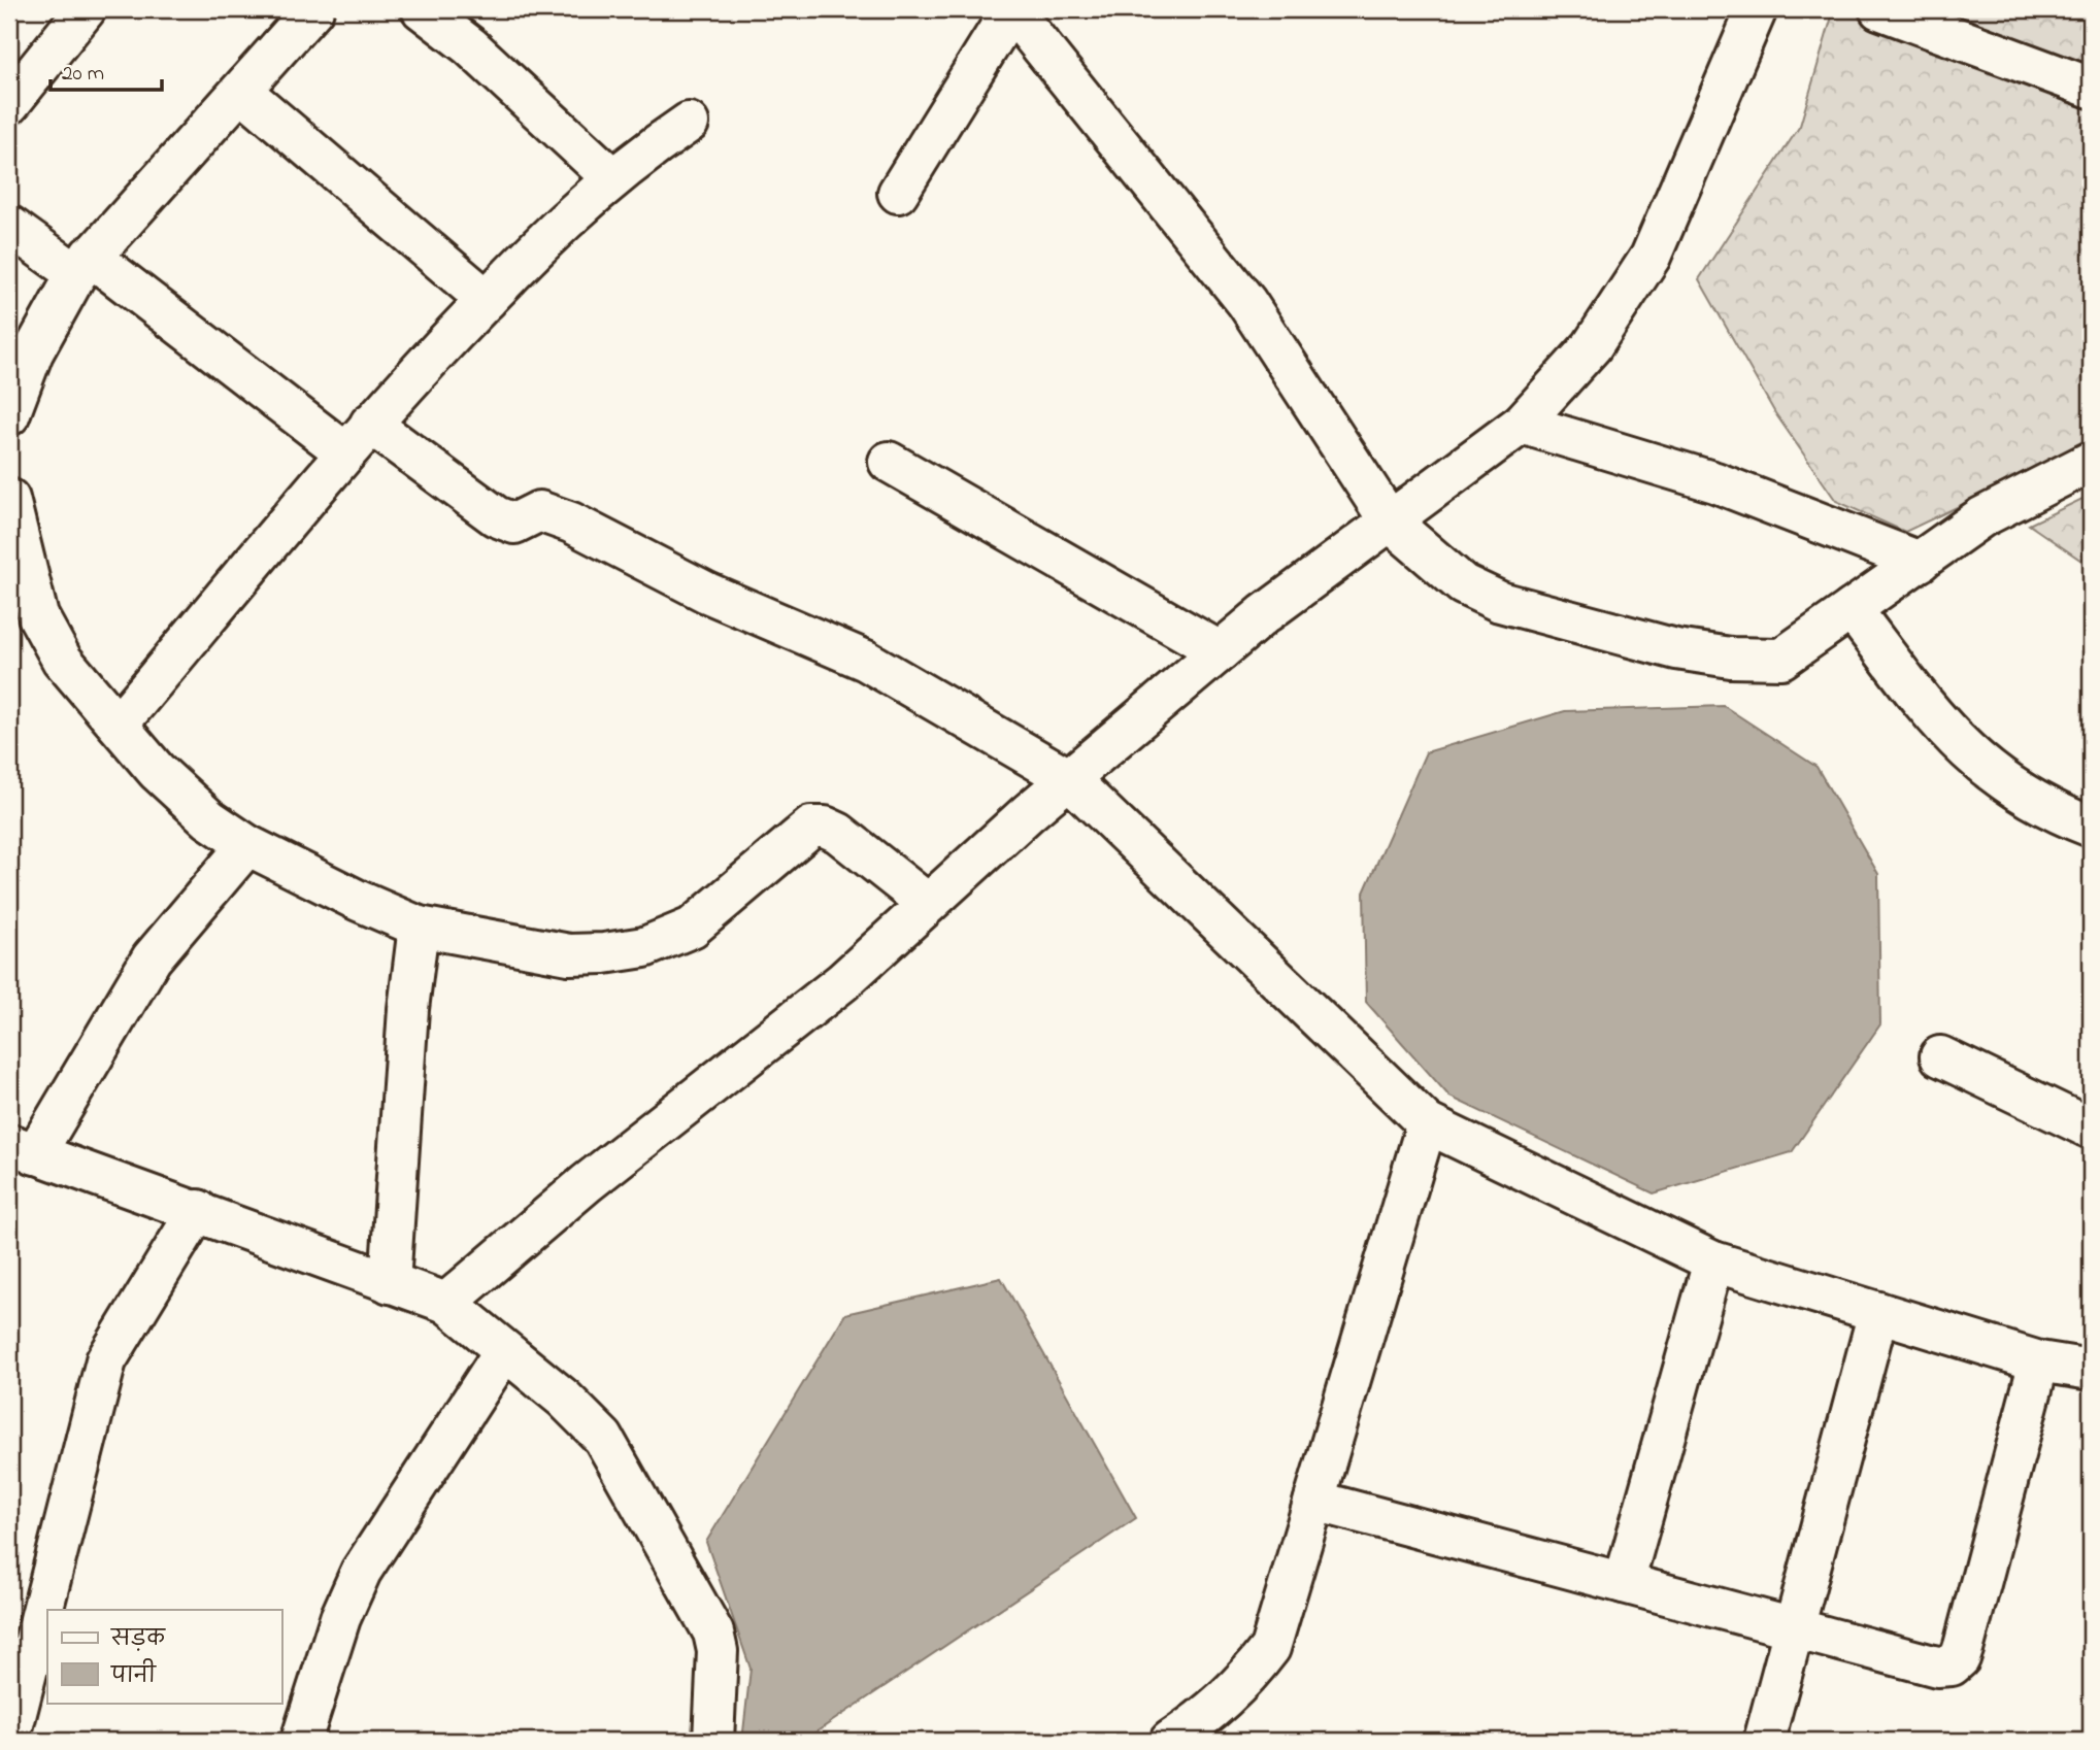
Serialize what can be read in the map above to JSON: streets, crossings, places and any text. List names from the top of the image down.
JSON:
{
  "legend": ["सड़क", "पानी"],
  "scale_bar": "20 m"
}
